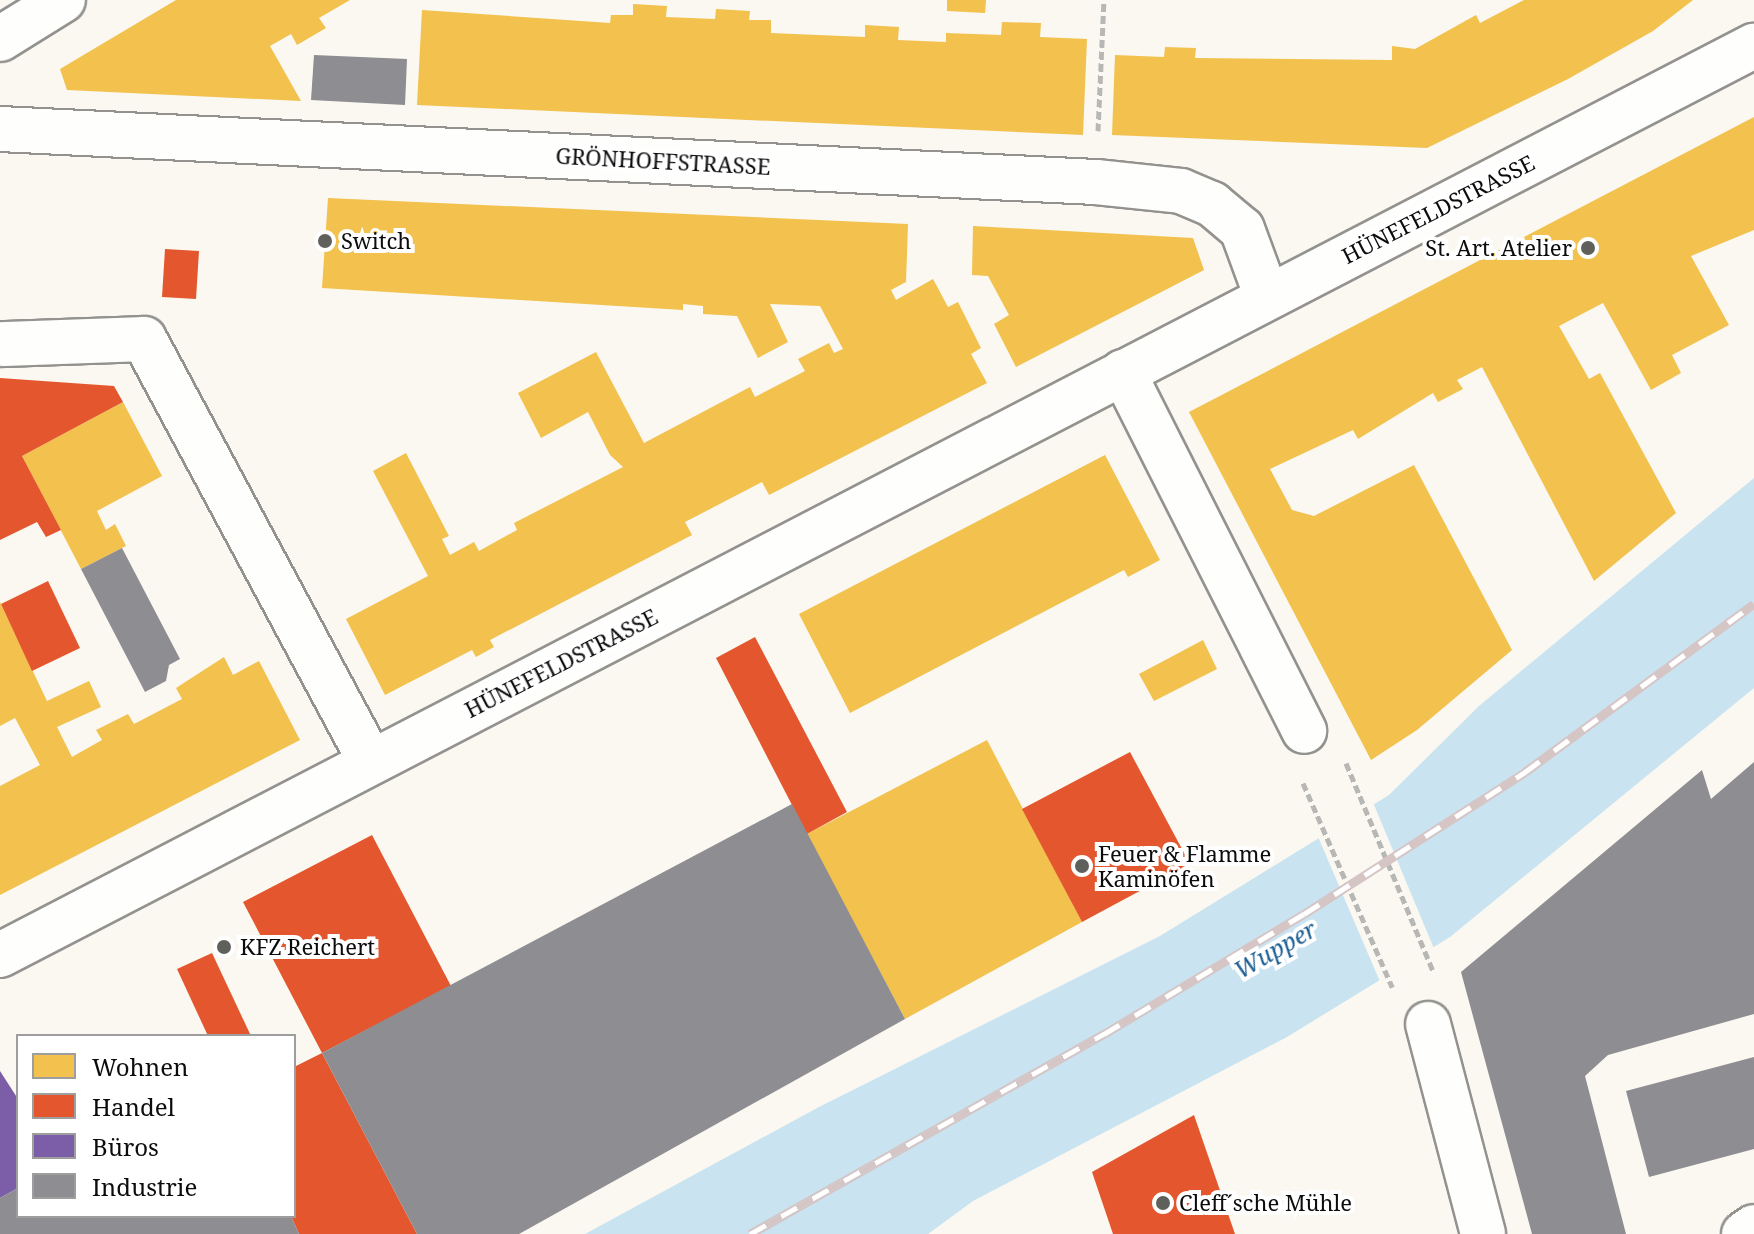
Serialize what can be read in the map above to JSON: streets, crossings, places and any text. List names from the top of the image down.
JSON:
{
  "streets": {
    "street": ["GRÖNHOFFSTRASSE", "HÜNEFELDSTRASSE"]
  },
  "crossings": [
    ["GRÖNHOFFSTRASSE", "HÜNEFELDSTRASSE"]
  ],
  "water": ["Wupper"],
  "places": [
    "Switch",
    "St. Art. Atelier",
    "Feuer & Flamme Kaminöfen",
    "KFZ Reichert",
    "Cleff´sche Mühle"
  ],
  "legend": [
    "Wohnen",
    "Handel",
    "Büros",
    "Industrie"
  ]
}
